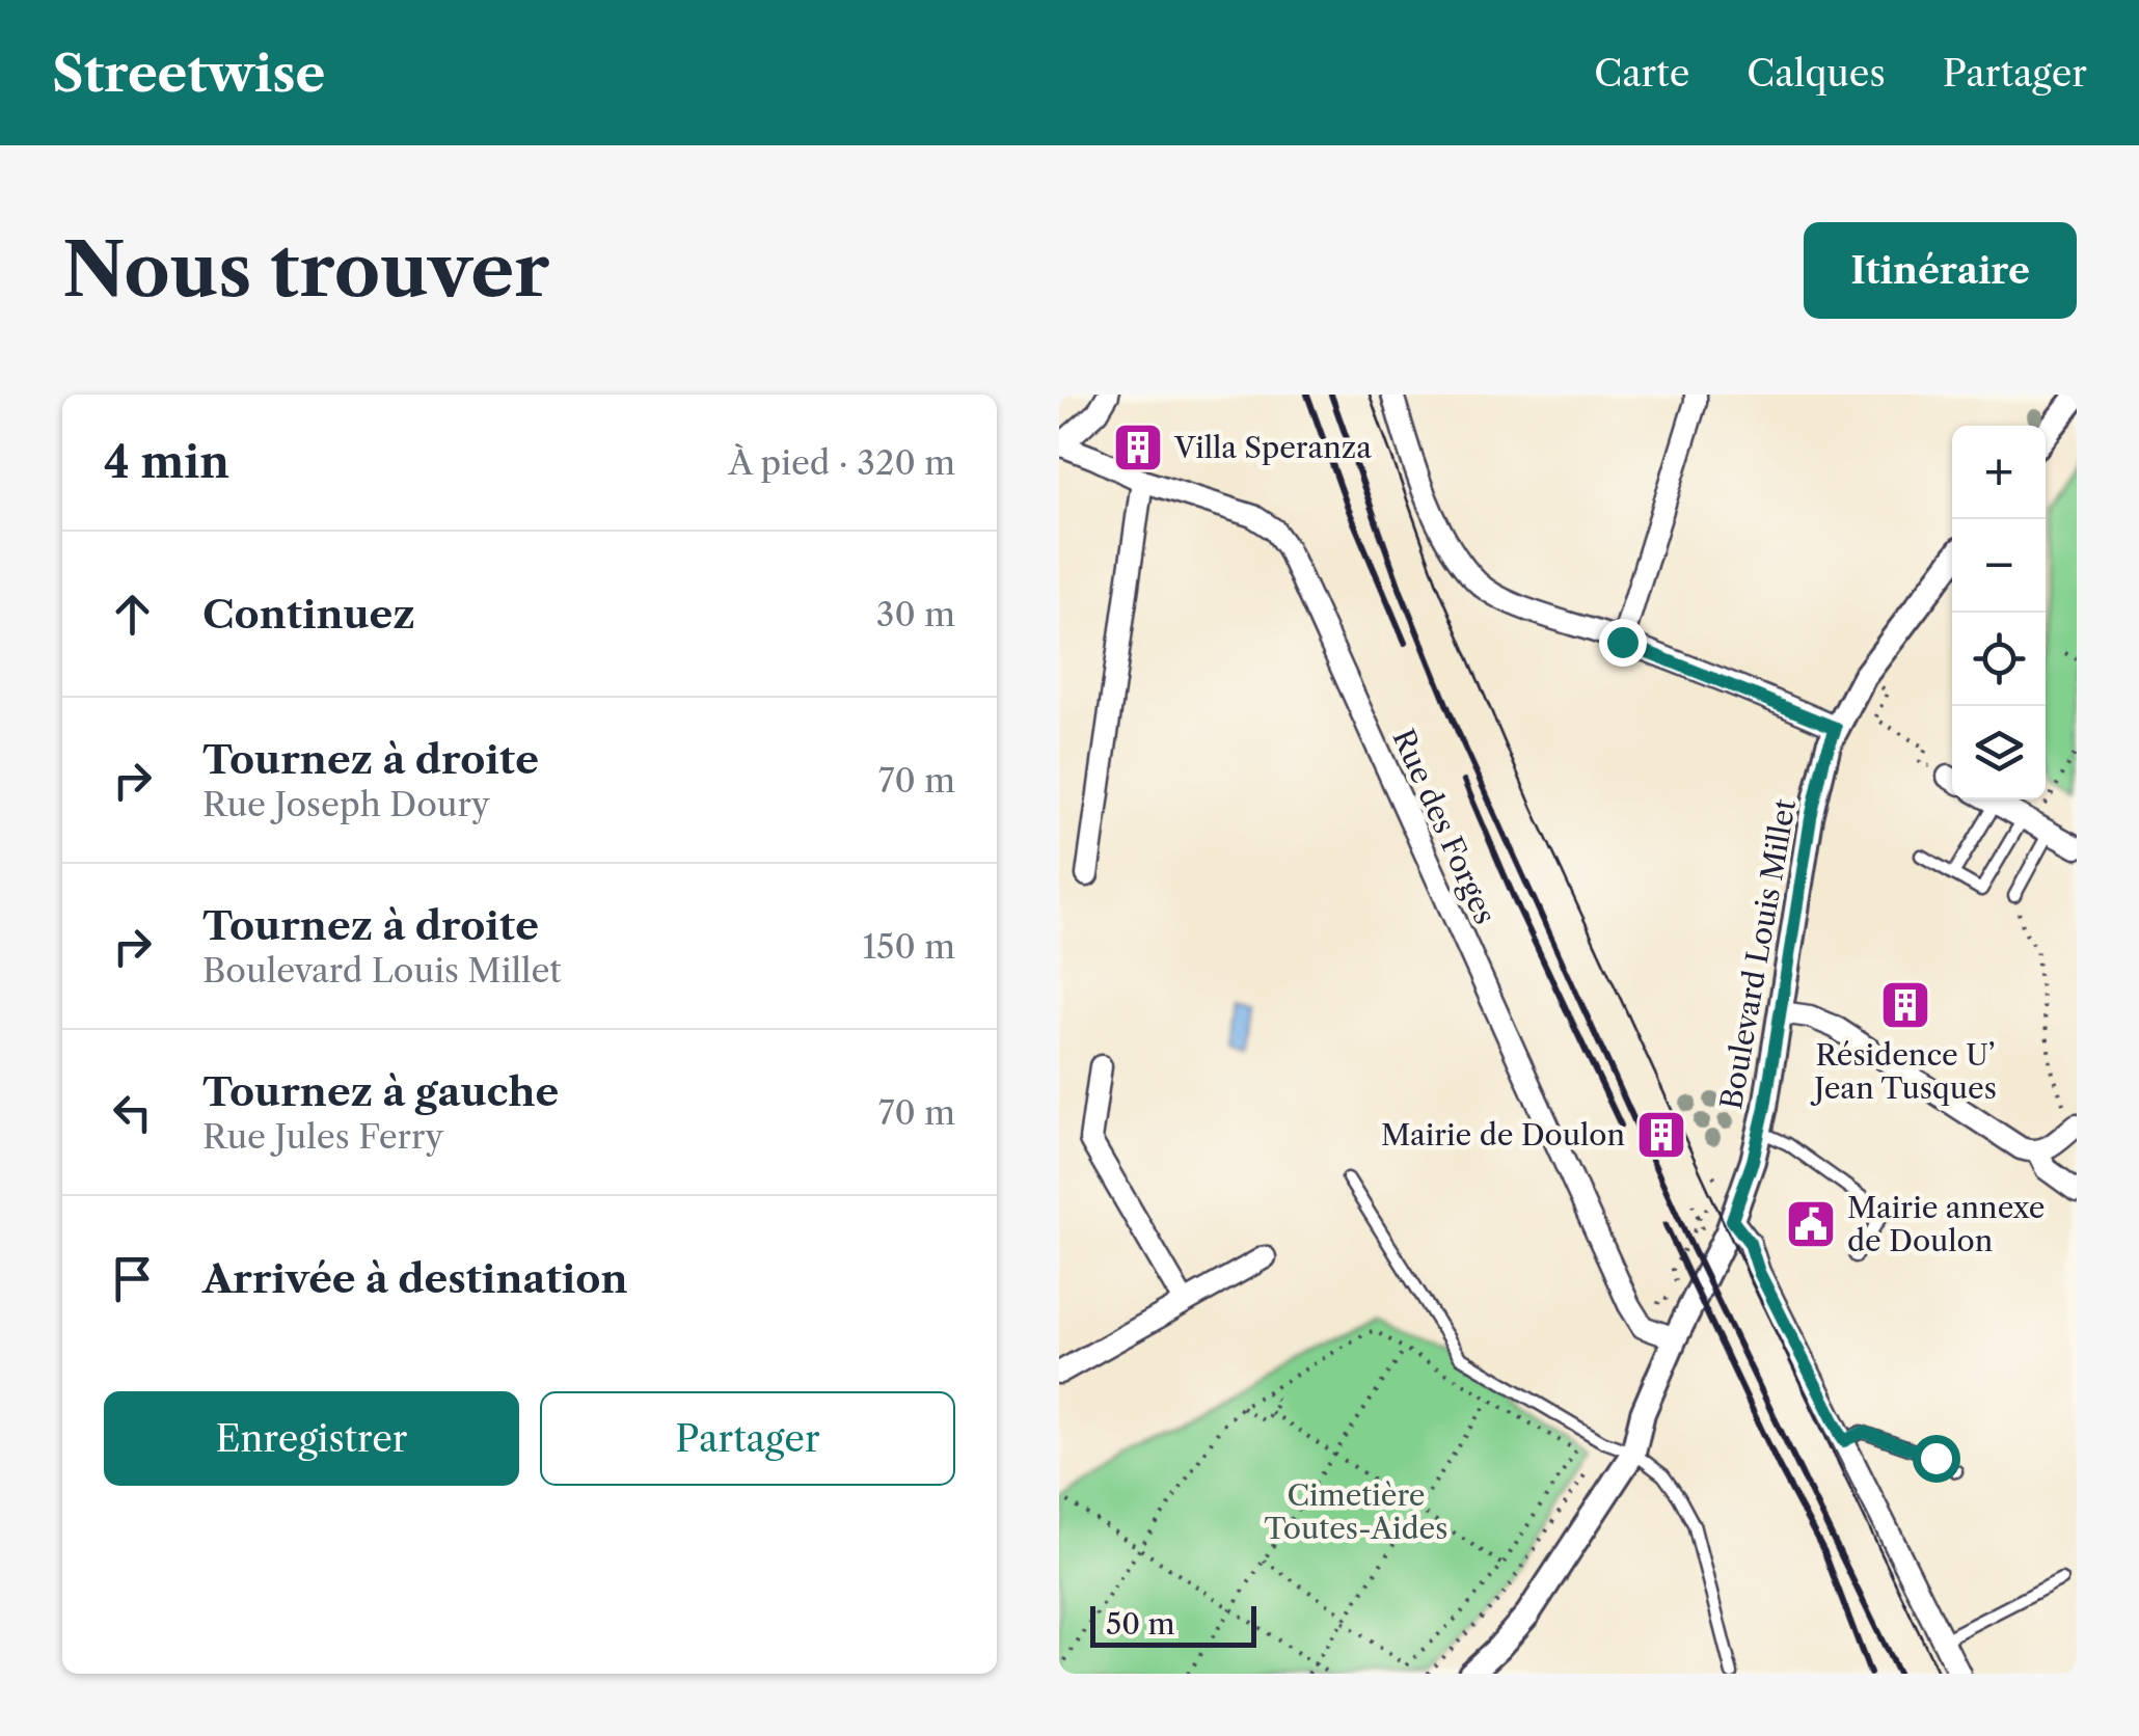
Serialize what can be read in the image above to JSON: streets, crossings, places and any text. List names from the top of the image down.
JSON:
{
  "streets": {
    "street": ["Rue des Forges", "Boulevard Louis Millet"]
  },
  "crossings": [
    ["Rue des Forges", "Boulevard Louis Millet"]
  ],
  "parks": ["Cimetière Toutes-Aides"],
  "places": {
    "building": ["Villa Speranza", "Résidence U’ Jean Tusques", "Mairie de Doulon"],
    "public building": ["Mairie annexe de Doulon"]
  },
  "scale_bar": "50 m",
  "page": {
    "header": "Streetwise",
    "nav": ["Carte", "Calques", "Partager"],
    "buttons": [
      "Itinéraire",
      ["Enregistrer", "Partager"]
    ],
    "title": "Nous trouver",
    "heading": ["4 min", "À pied · 320 m"],
    "map_buttons": ["+", "−"],
    "list": [
      ["Continuez", "30 m"],
      ["Tournez à droite", "Rue Joseph Doury", "70 m"],
      ["Tournez à droite", "Boulevard Louis Millet", "150 m"],
      ["Tournez à gauche", "Rue Jules Ferry", "70 m"],
      "Arrivée à destination"
    ],
    "scale": "50 m"
  }
}
